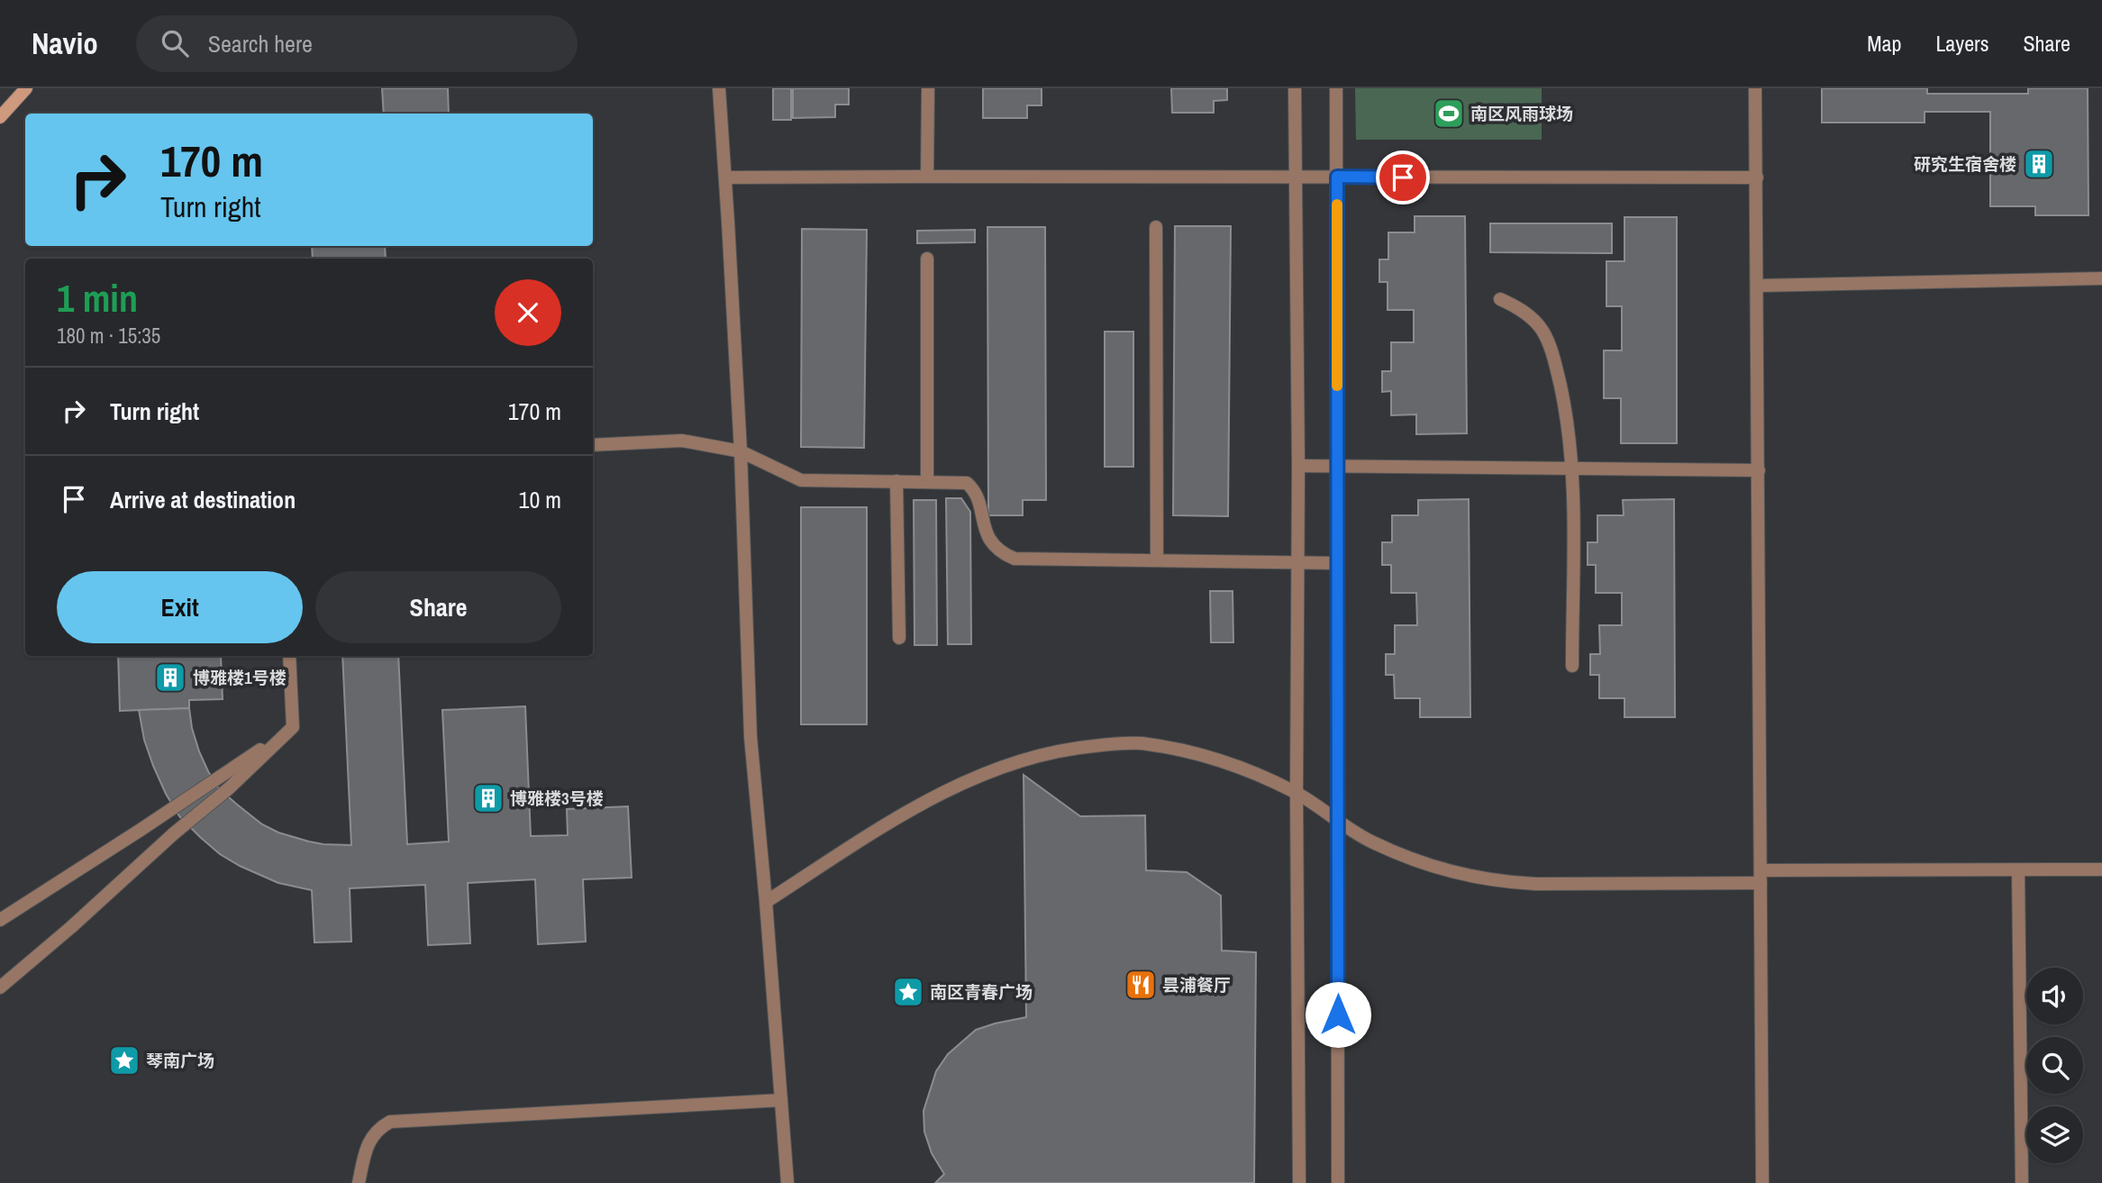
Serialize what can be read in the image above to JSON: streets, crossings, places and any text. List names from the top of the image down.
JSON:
{
  "places": {
    "sports": ["南区风雨球场"],
    "building": ["研究生宿舍楼", "博雅楼1号楼", "博雅楼3号楼"],
    "restaurant": ["昙浦餐厅"],
    "place": ["南区青春广场", "琴南广场"]
  },
  "page": {
    "header": "Navio",
    "search": "Search here",
    "nav": ["Map", "Layers", "Share"],
    "turn": ["170 m", "Turn right"],
    "heading": ["1 min", "180 m · 15:35"],
    "list": [
      {
        "name": "Turn right",
        "value": "170 m"
      },
      {
        "name": "Arrive at destination",
        "value": "10 m"
      }
    ],
    "buttons": ["Exit", "Share"]
  }
}
